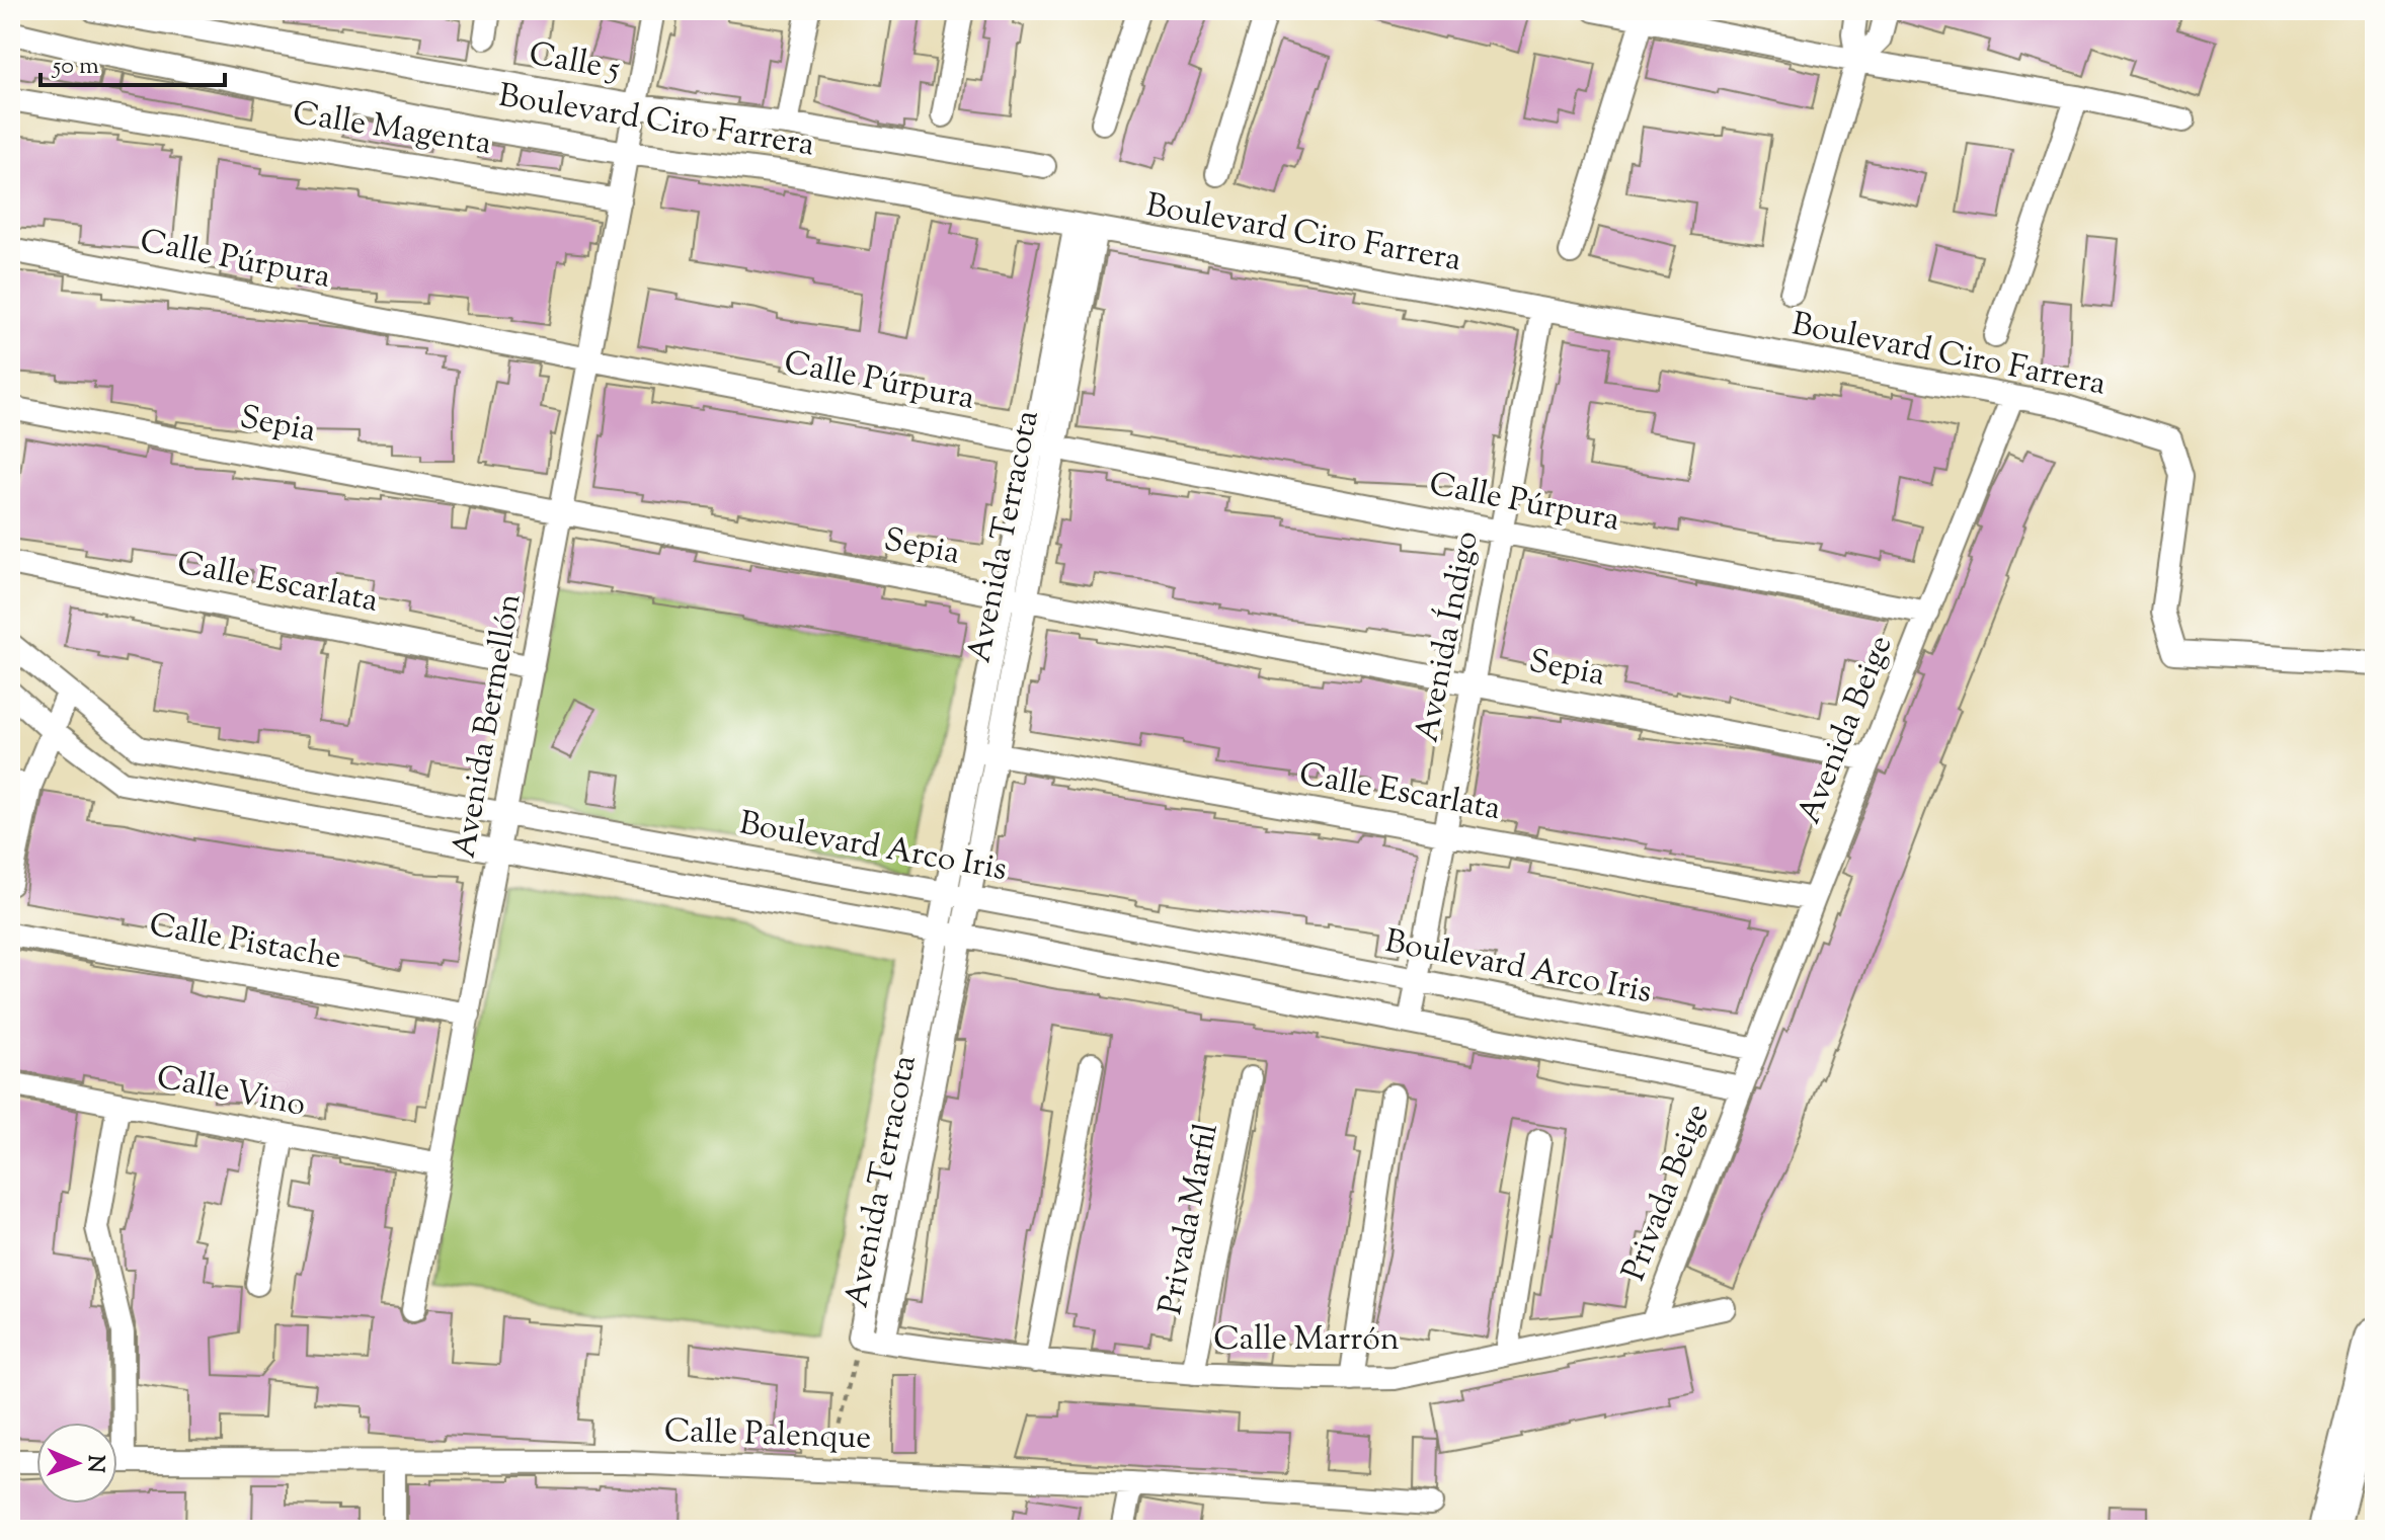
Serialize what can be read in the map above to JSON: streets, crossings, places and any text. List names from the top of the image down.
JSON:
{
  "streets": {
    "street": [
      "Calle 5",
      "Boulevard Ciro Farrera",
      "Calle Magenta",
      "Calle Púrpura",
      "Sepia",
      "Avenida Terracota",
      "Calle Escarlata",
      "Avenida Índigo",
      "Avenida Bermellón",
      "Avenida Beige",
      "Boulevard Arco Iris",
      "Calle Pistache",
      "Calle Vino",
      "Privada Beige",
      "Privada Marfil",
      "Calle Marrón",
      "Calle Palenque"
    ]
  },
  "crossings": [
    ["Calle 5", "Avenida Bermellón"],
    ["Boulevard Ciro Farrera", "Avenida Terracota"],
    ["Boulevard Ciro Farrera", "Avenida Índigo"],
    ["Boulevard Ciro Farrera", "Avenida Bermellón"],
    ["Boulevard Ciro Farrera", "Avenida Beige"],
    ["Calle Magenta", "Avenida Bermellón"],
    ["Calle Púrpura", "Avenida Terracota"],
    ["Calle Púrpura", "Avenida Índigo"],
    ["Calle Púrpura", "Avenida Bermellón"],
    ["Calle Púrpura", "Avenida Beige"],
    ["Sepia", "Avenida Terracota"],
    ["Sepia", "Avenida Índigo"],
    ["Sepia", "Avenida Bermellón"],
    ["Sepia", "Avenida Beige"],
    ["Avenida Terracota", "Calle Escarlata"],
    ["Avenida Terracota", "Boulevard Arco Iris"],
    ["Avenida Terracota", "Calle Marrón"],
    ["Calle Escarlata", "Avenida Índigo"],
    ["Calle Escarlata", "Avenida Bermellón"],
    ["Calle Escarlata", "Avenida Beige"],
    ["Avenida Índigo", "Boulevard Arco Iris"],
    ["Avenida Bermellón", "Boulevard Arco Iris"],
    ["Avenida Bermellón", "Calle Pistache"],
    ["Avenida Bermellón", "Calle Vino"],
    ["Avenida Beige", "Boulevard Arco Iris"],
    ["Avenida Beige", "Privada Beige"],
    ["Privada Beige", "Calle Marrón"],
    ["Privada Marfil", "Calle Marrón"]
  ],
  "scale_bar": "50 m",
  "north": "right"
}
